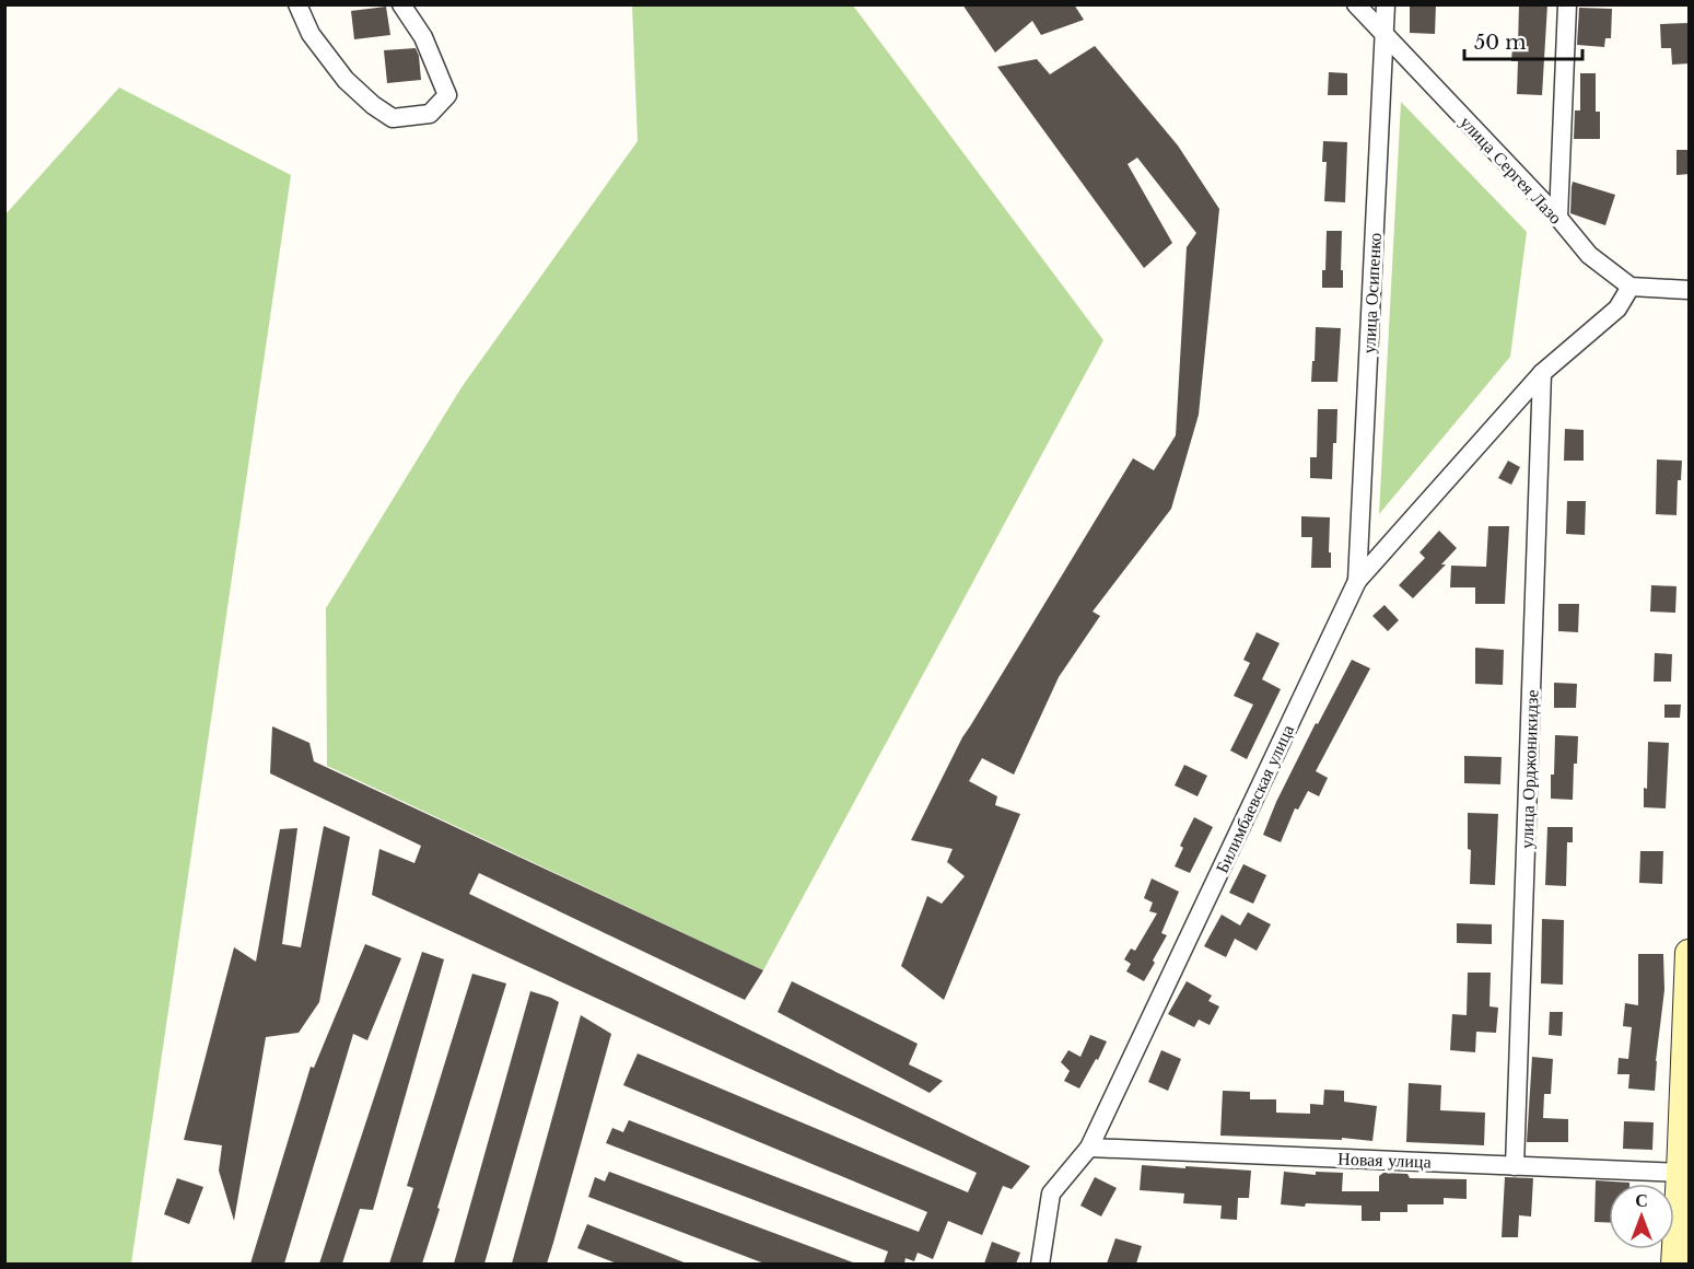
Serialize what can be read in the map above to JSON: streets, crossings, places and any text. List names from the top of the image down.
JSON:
{
  "streets": {
    "street": [
      "улица Сергея Лазо",
      "улица Осипенко",
      "улица Орджоникидзе",
      "Билимбаевская улица",
      "Новая улица"
    ]
  },
  "crossings": [
    ["улица Сергея Лазо", "улица Осипенко"],
    ["улица Сергея Лазо", "Билимбаевская улица"],
    ["улица Осипенко", "Билимбаевская улица"],
    ["улица Орджоникидзе", "Билимбаевская улица"],
    ["улица Орджоникидзе", "Новая улица"],
    ["Билимбаевская улица", "Новая улица"]
  ],
  "scale_bar": "50 m",
  "north": "top"
}
